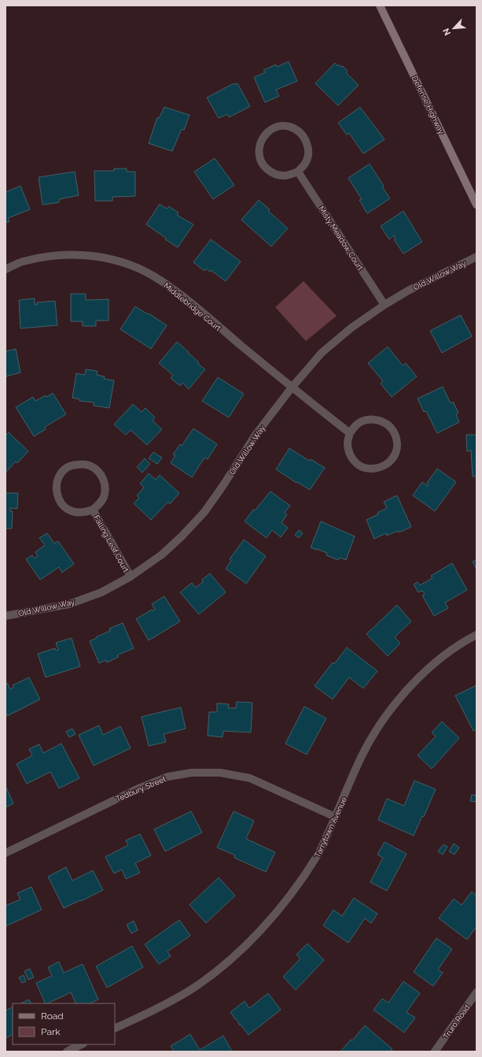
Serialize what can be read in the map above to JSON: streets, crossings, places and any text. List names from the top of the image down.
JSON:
{
  "streets": {
    "main road": ["Defense Highway"],
    "street": [
      "Misty Meadow Court",
      "Old Willow Way",
      "Middlebridge Court",
      "Falling Leaf Court",
      "Tedbury Street",
      "Tarrytown Avenue",
      "Truro Road"
    ]
  },
  "crossings": [
    ["Misty Meadow Court", "Old Willow Way"],
    ["Old Willow Way", "Middlebridge Court"],
    ["Old Willow Way", "Falling Leaf Court"],
    ["Tedbury Street", "Tarrytown Avenue"]
  ],
  "legend": ["Road", "Park"],
  "north": "bottom left"
}
